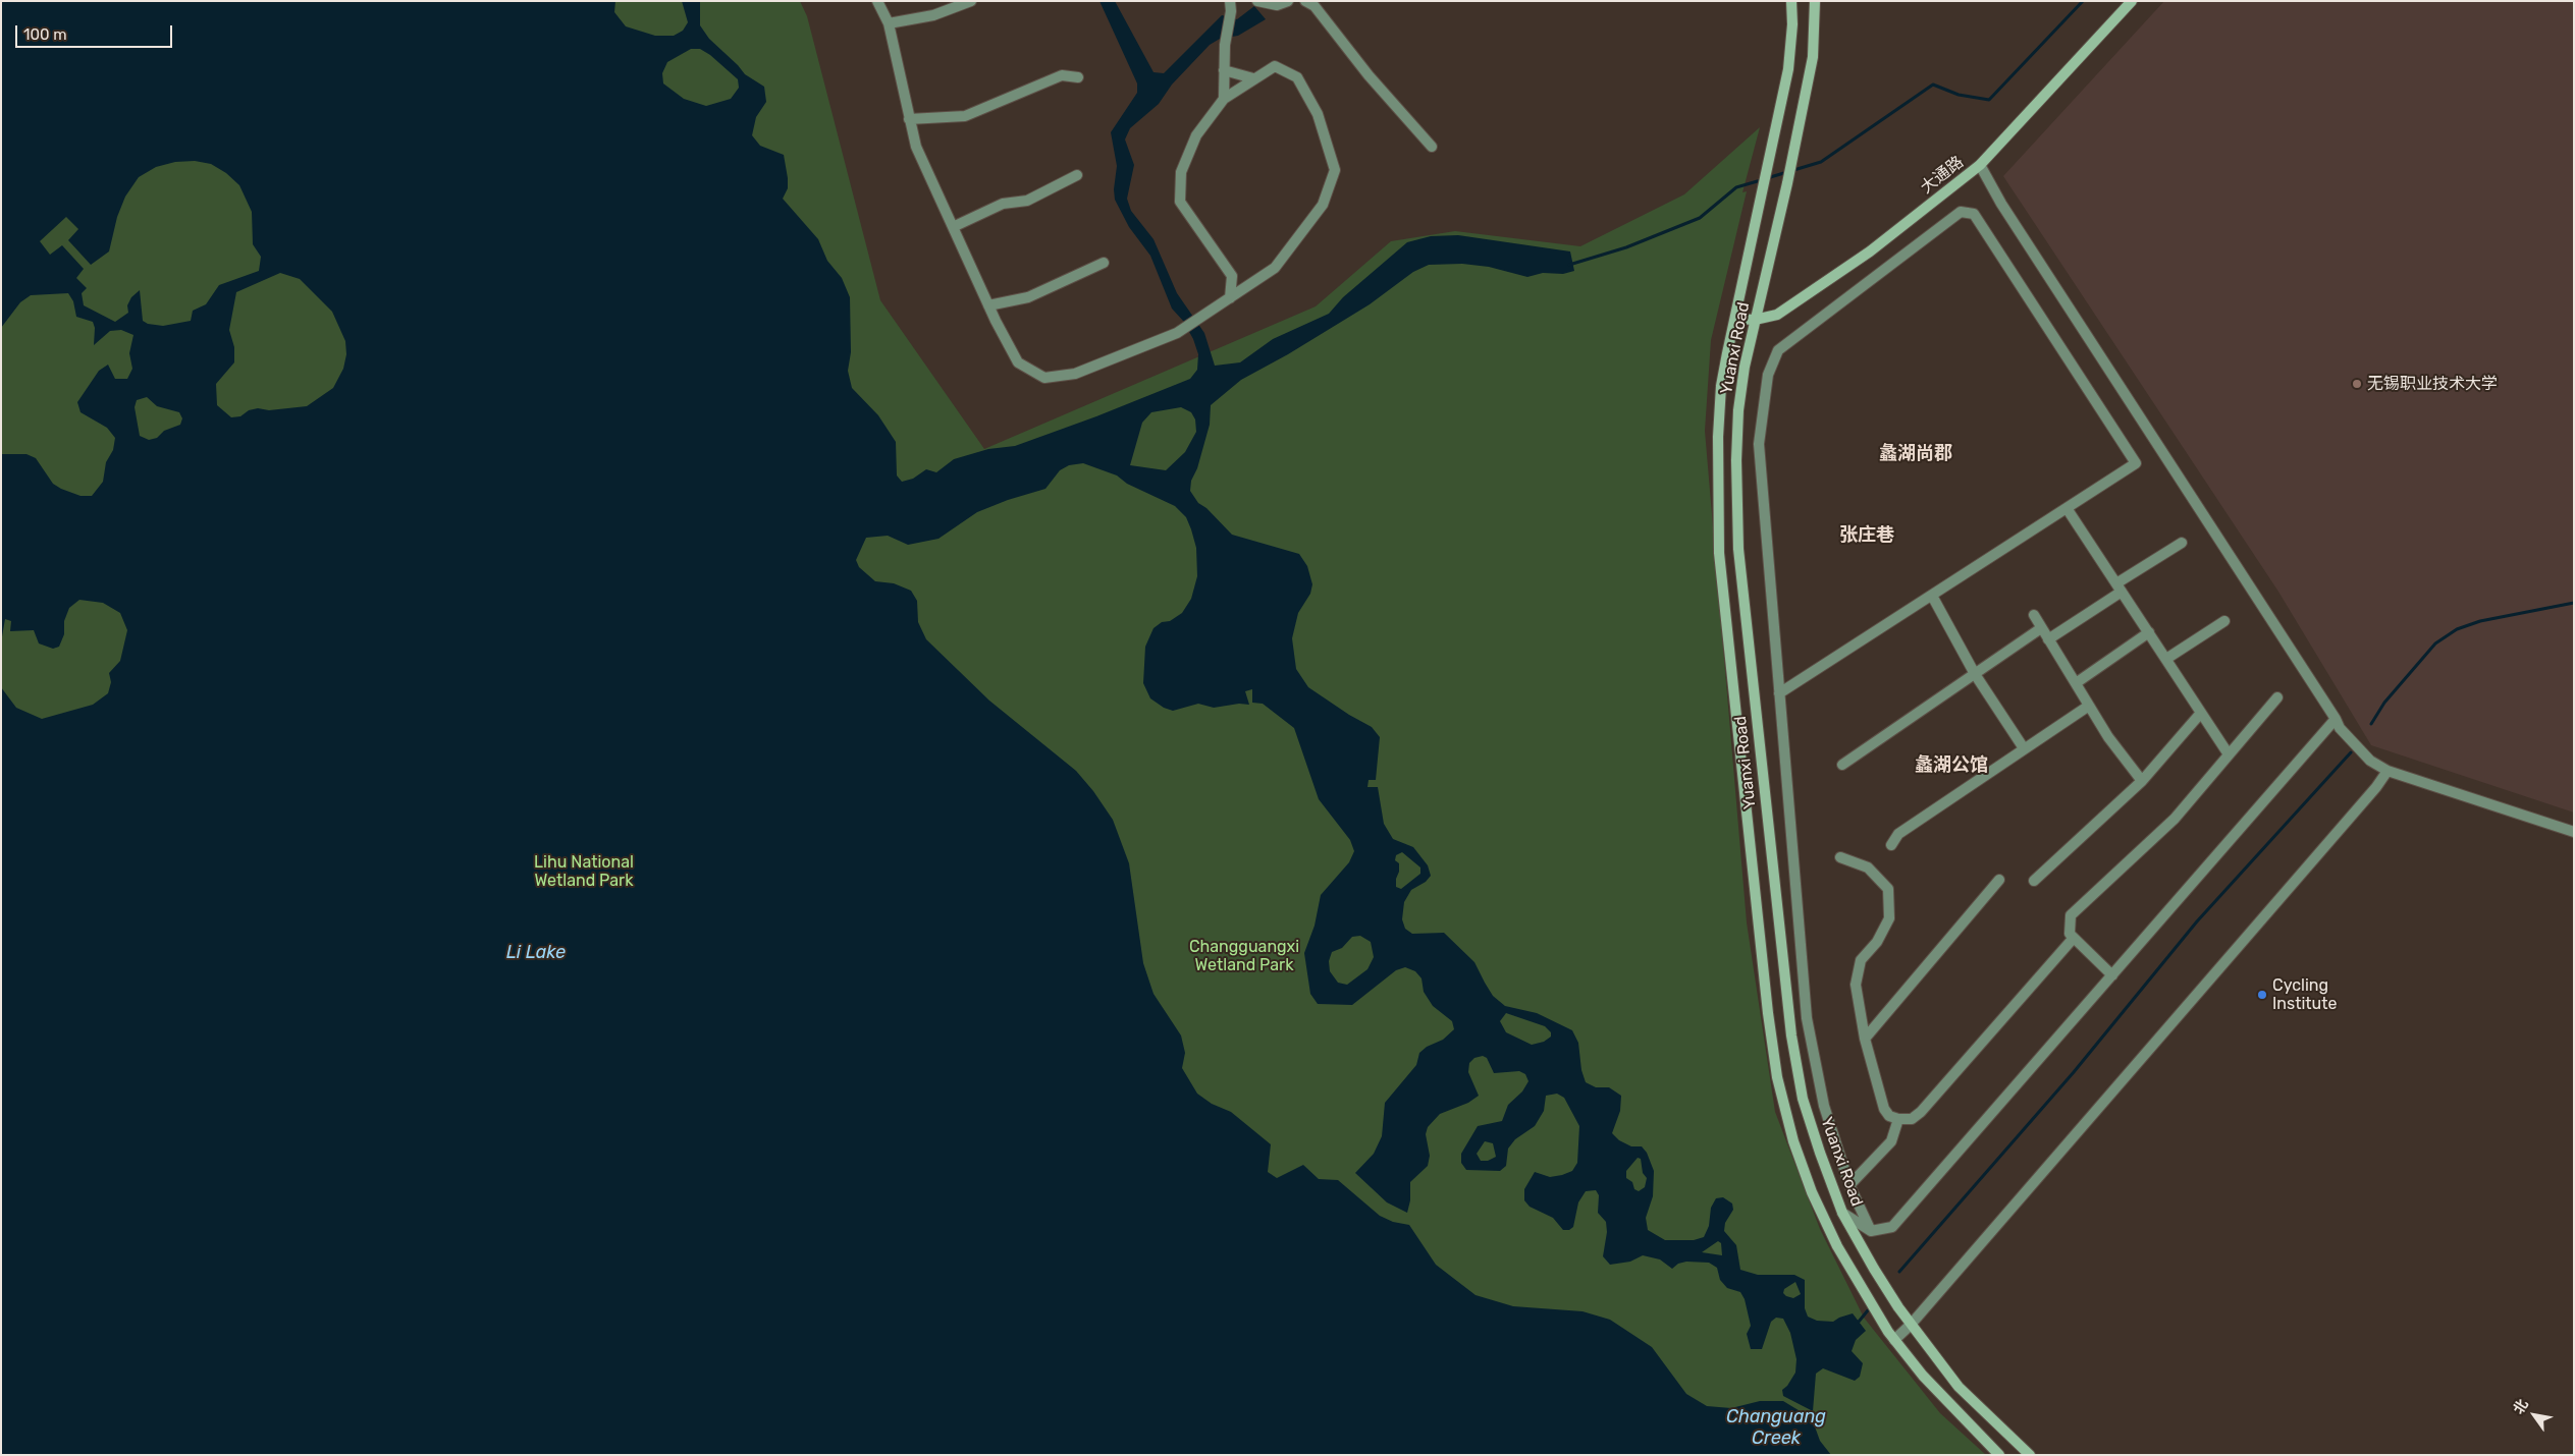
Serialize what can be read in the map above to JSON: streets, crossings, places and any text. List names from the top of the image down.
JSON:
{
  "streets": {
    "main road": ["大通路", "Yuanxi Road"]
  },
  "crossings": [
    ["大通路", "Yuanxi Road"]
  ],
  "districts": ["蠡湖尚郡", "张庄巷", "蠡湖公馆"],
  "water": ["Li Lake", "Changuang Creek"],
  "parks": ["Lihu National Wetland Park", "Changguangxi Wetland Park"],
  "places": ["无锡职业技术大学", "Cycling Institute"],
  "scale_bar": "100 m",
  "north": "top left"
}
